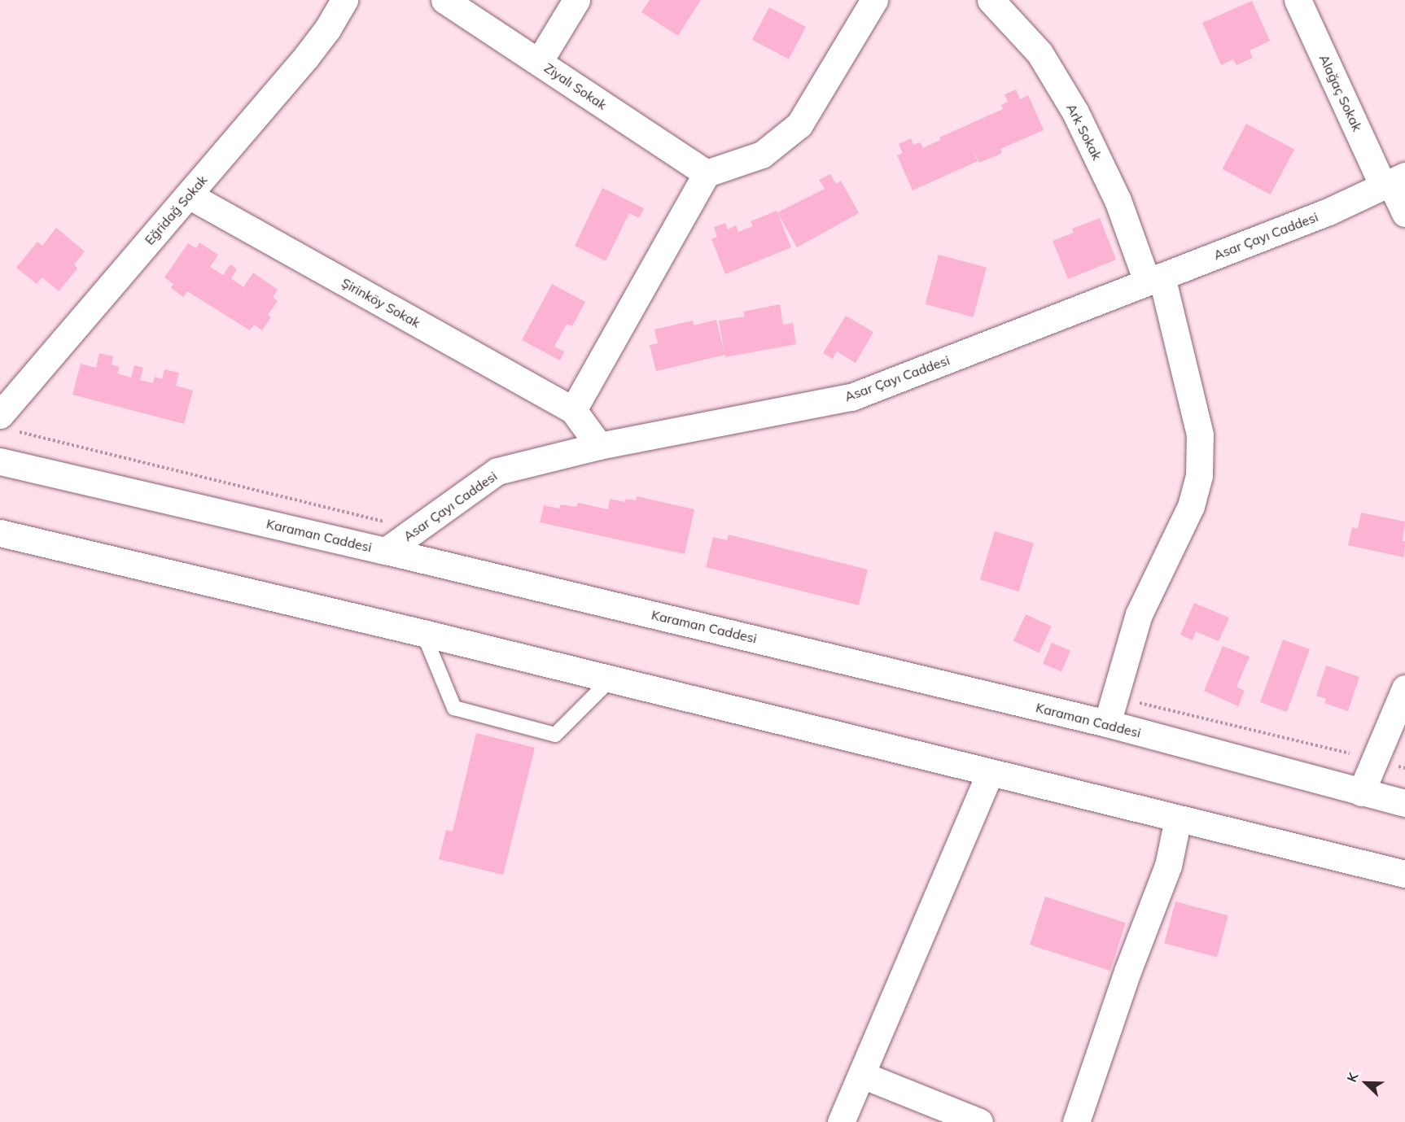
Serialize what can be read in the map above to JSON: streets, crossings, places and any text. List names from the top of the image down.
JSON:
{
  "streets": {
    "main road": [
      "Ziyalı Sokak",
      "Alağaç Sokak",
      "Ark Sokak",
      "Eğridağ Sokak",
      "Asar Çayı Caddesi",
      "Şirinköy Sokak",
      "Karaman Caddesi"
    ]
  },
  "crossings": [
    ["Alağaç Sokak", "Asar Çayı Caddesi"],
    ["Ark Sokak", "Asar Çayı Caddesi"],
    ["Ark Sokak", "Karaman Caddesi"],
    ["Eğridağ Sokak", "Şirinköy Sokak"],
    ["Asar Çayı Caddesi", "Karaman Caddesi"]
  ],
  "north": "top left"
}
